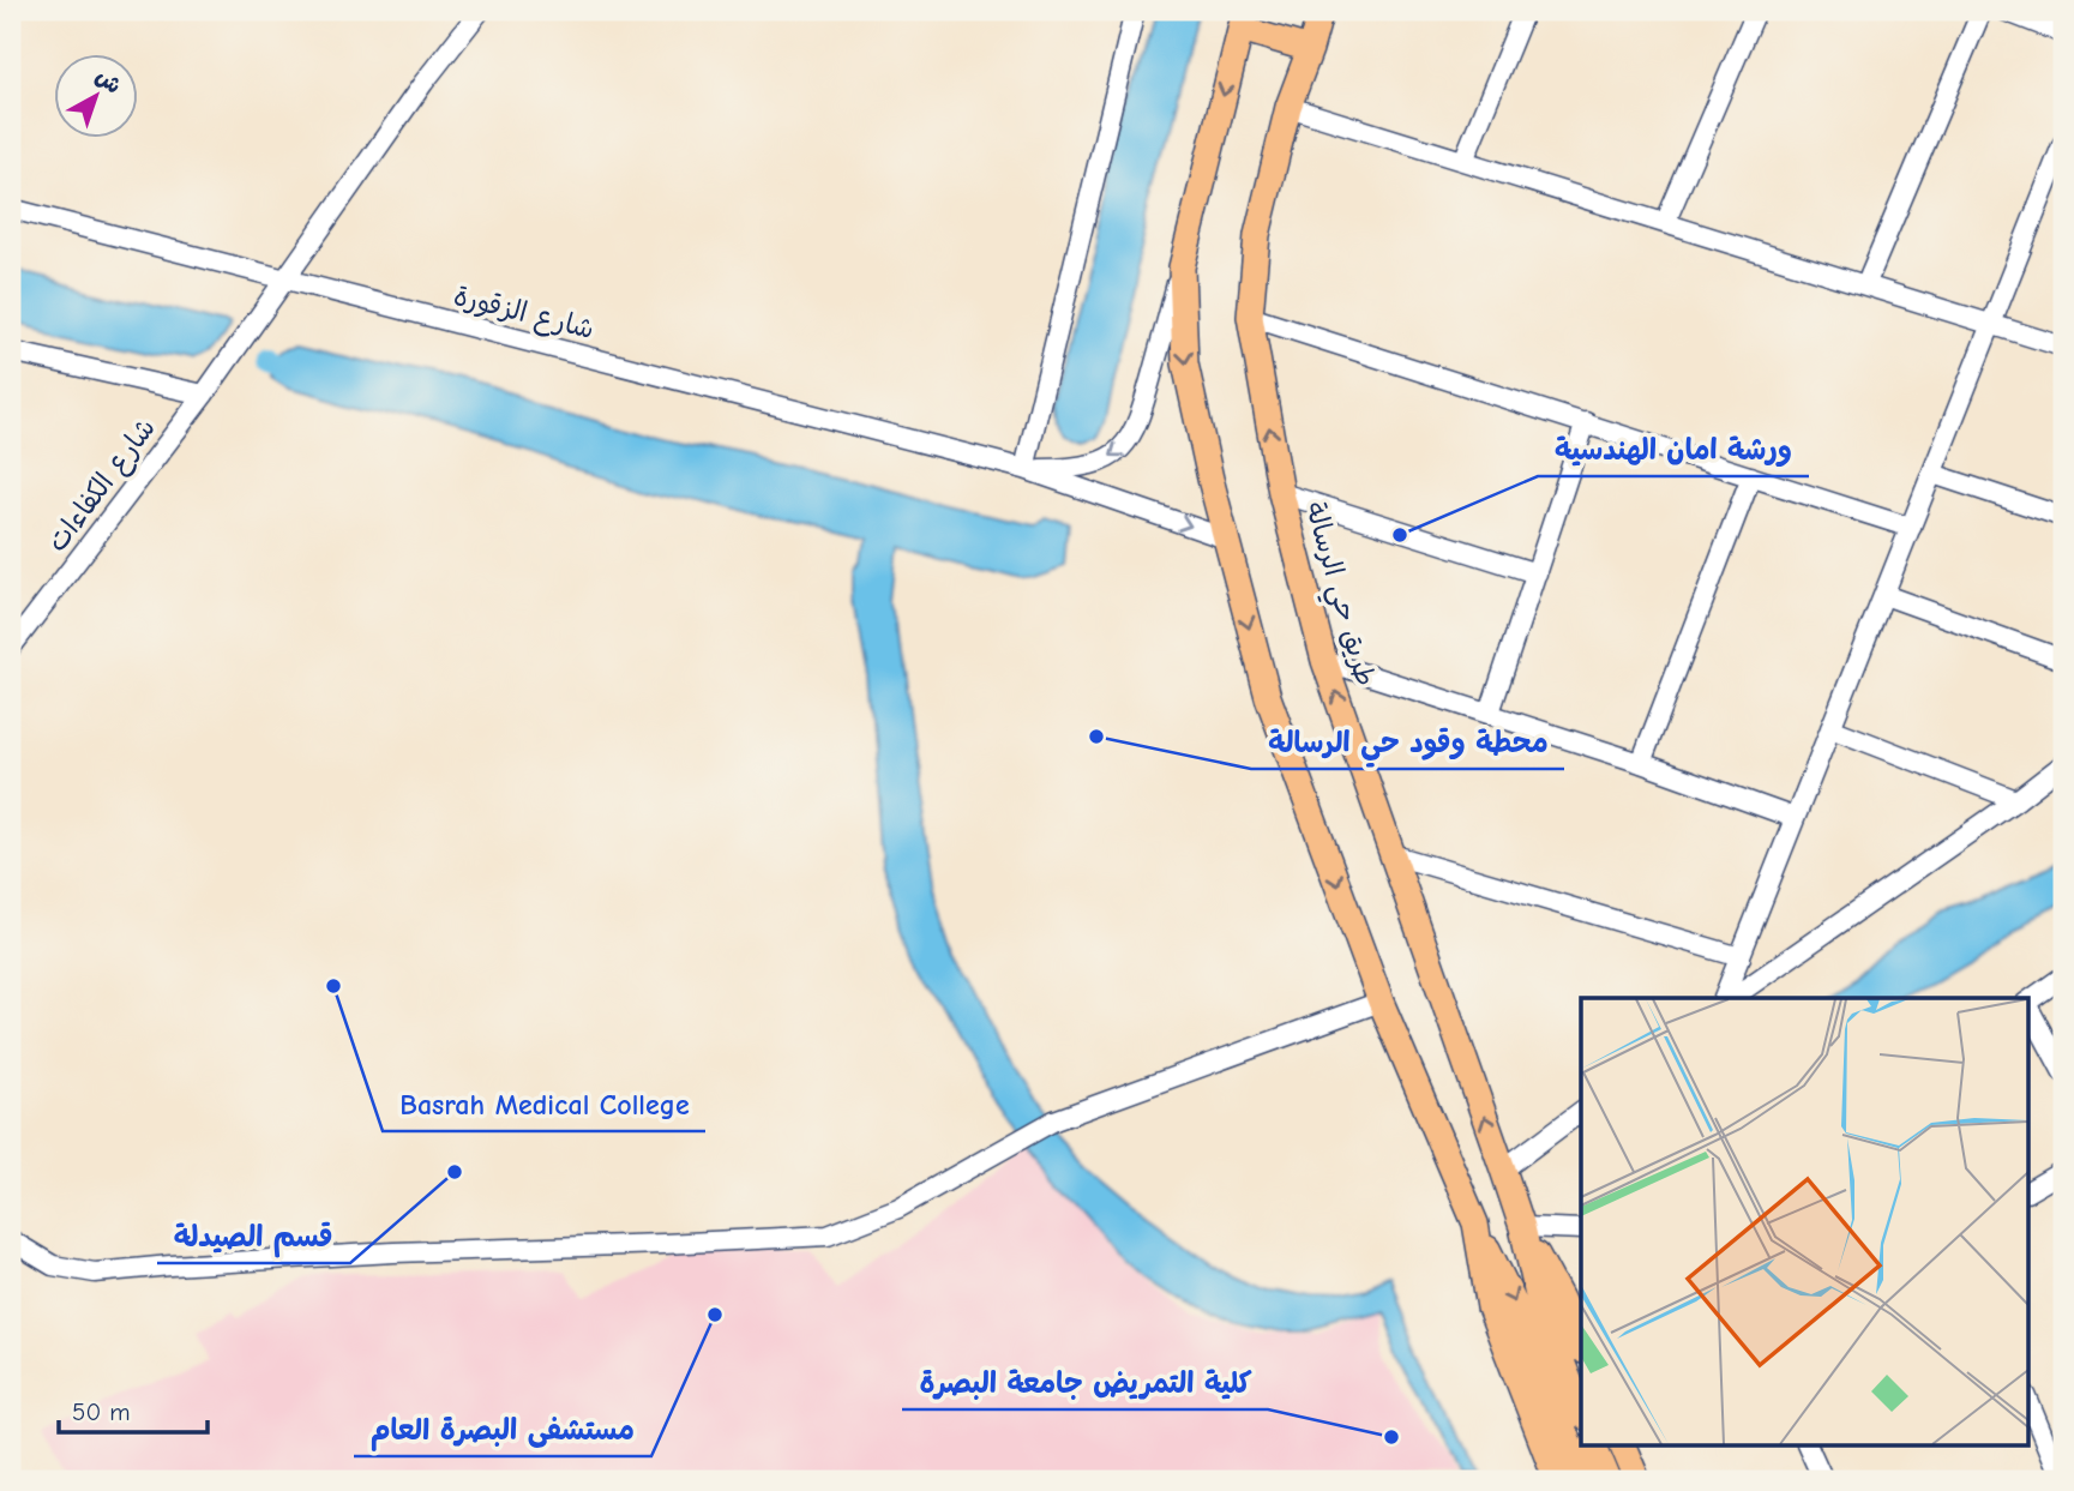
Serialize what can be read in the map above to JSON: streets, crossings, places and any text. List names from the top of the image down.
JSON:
{
  "streets": {
    "main road": ["طريق حي الرسالة"],
    "street": ["شارع الزقورة", "شارع الكفاءات"]
  },
  "crossings": [
    ["شارع الزقورة", "شارع الكفاءات"]
  ],
  "places": [
    "ورشة امان الهندسية",
    "محطة وقود حي الرسالة",
    "Basrah Medical College",
    "قسم الصيدلة",
    "مستشفى البصرة العام",
    "كلية التمريض جامعة البصرة"
  ],
  "scale_bar": "50 m",
  "north": "top right"
}
